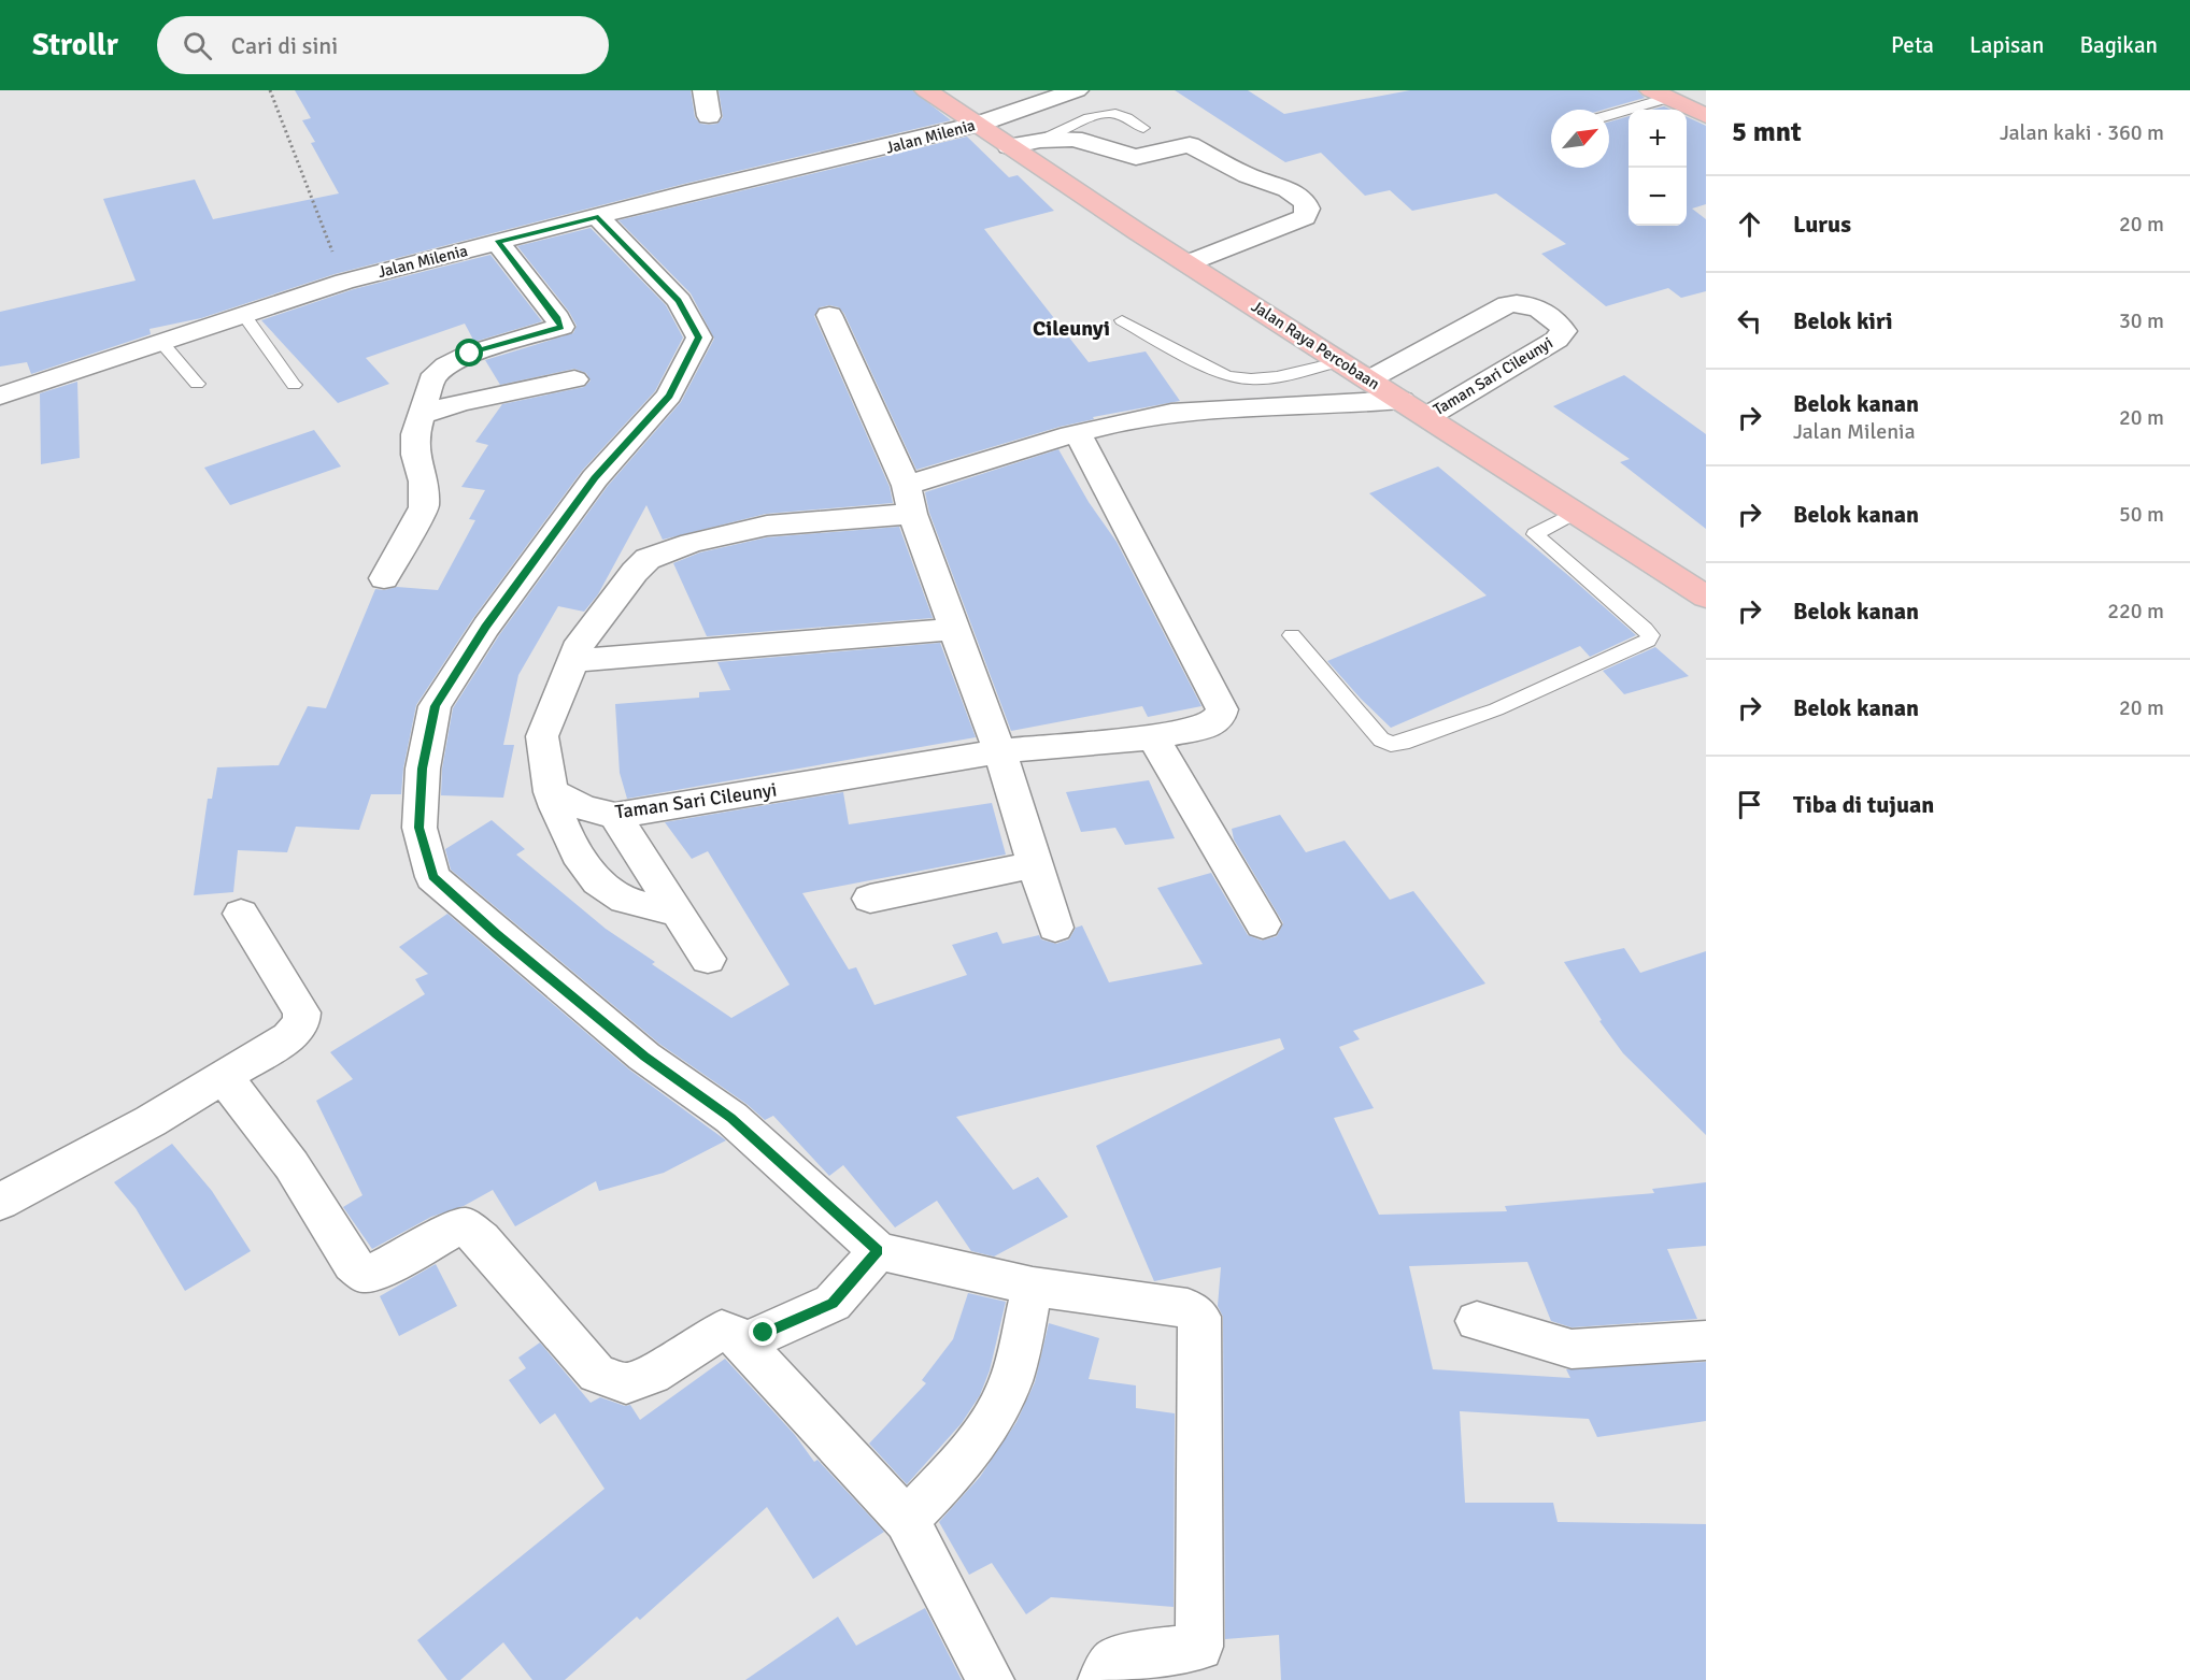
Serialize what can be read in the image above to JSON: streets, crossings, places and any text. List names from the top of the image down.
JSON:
{
  "streets": {
    "highway": ["Jalan Raya Percobaan"],
    "street": ["Jalan Milenia", "Taman Sari Cileunyi"]
  },
  "crossings": [
    ["Jalan Milenia", "Jalan Raya Percobaan"],
    ["Jalan Raya Percobaan", "Taman Sari Cileunyi"]
  ],
  "districts": ["Cileunyi"],
  "north": "top right",
  "page": {
    "header": "Strollr",
    "search": "Cari di sini",
    "nav": ["Peta", "Lapisan", "Bagikan"],
    "heading": ["5 mnt", "Jalan kaki · 360 m"],
    "map_buttons": ["+", "−"],
    "list": [
      ["Lurus", "20 m"],
      ["Belok kiri", "30 m"],
      ["Belok kanan", "Jalan Milenia", "20 m"],
      ["Belok kanan", "50 m"],
      ["Belok kanan", "220 m"],
      ["Belok kanan", "20 m"],
      "Tiba di tujuan"
    ]
  }
}
